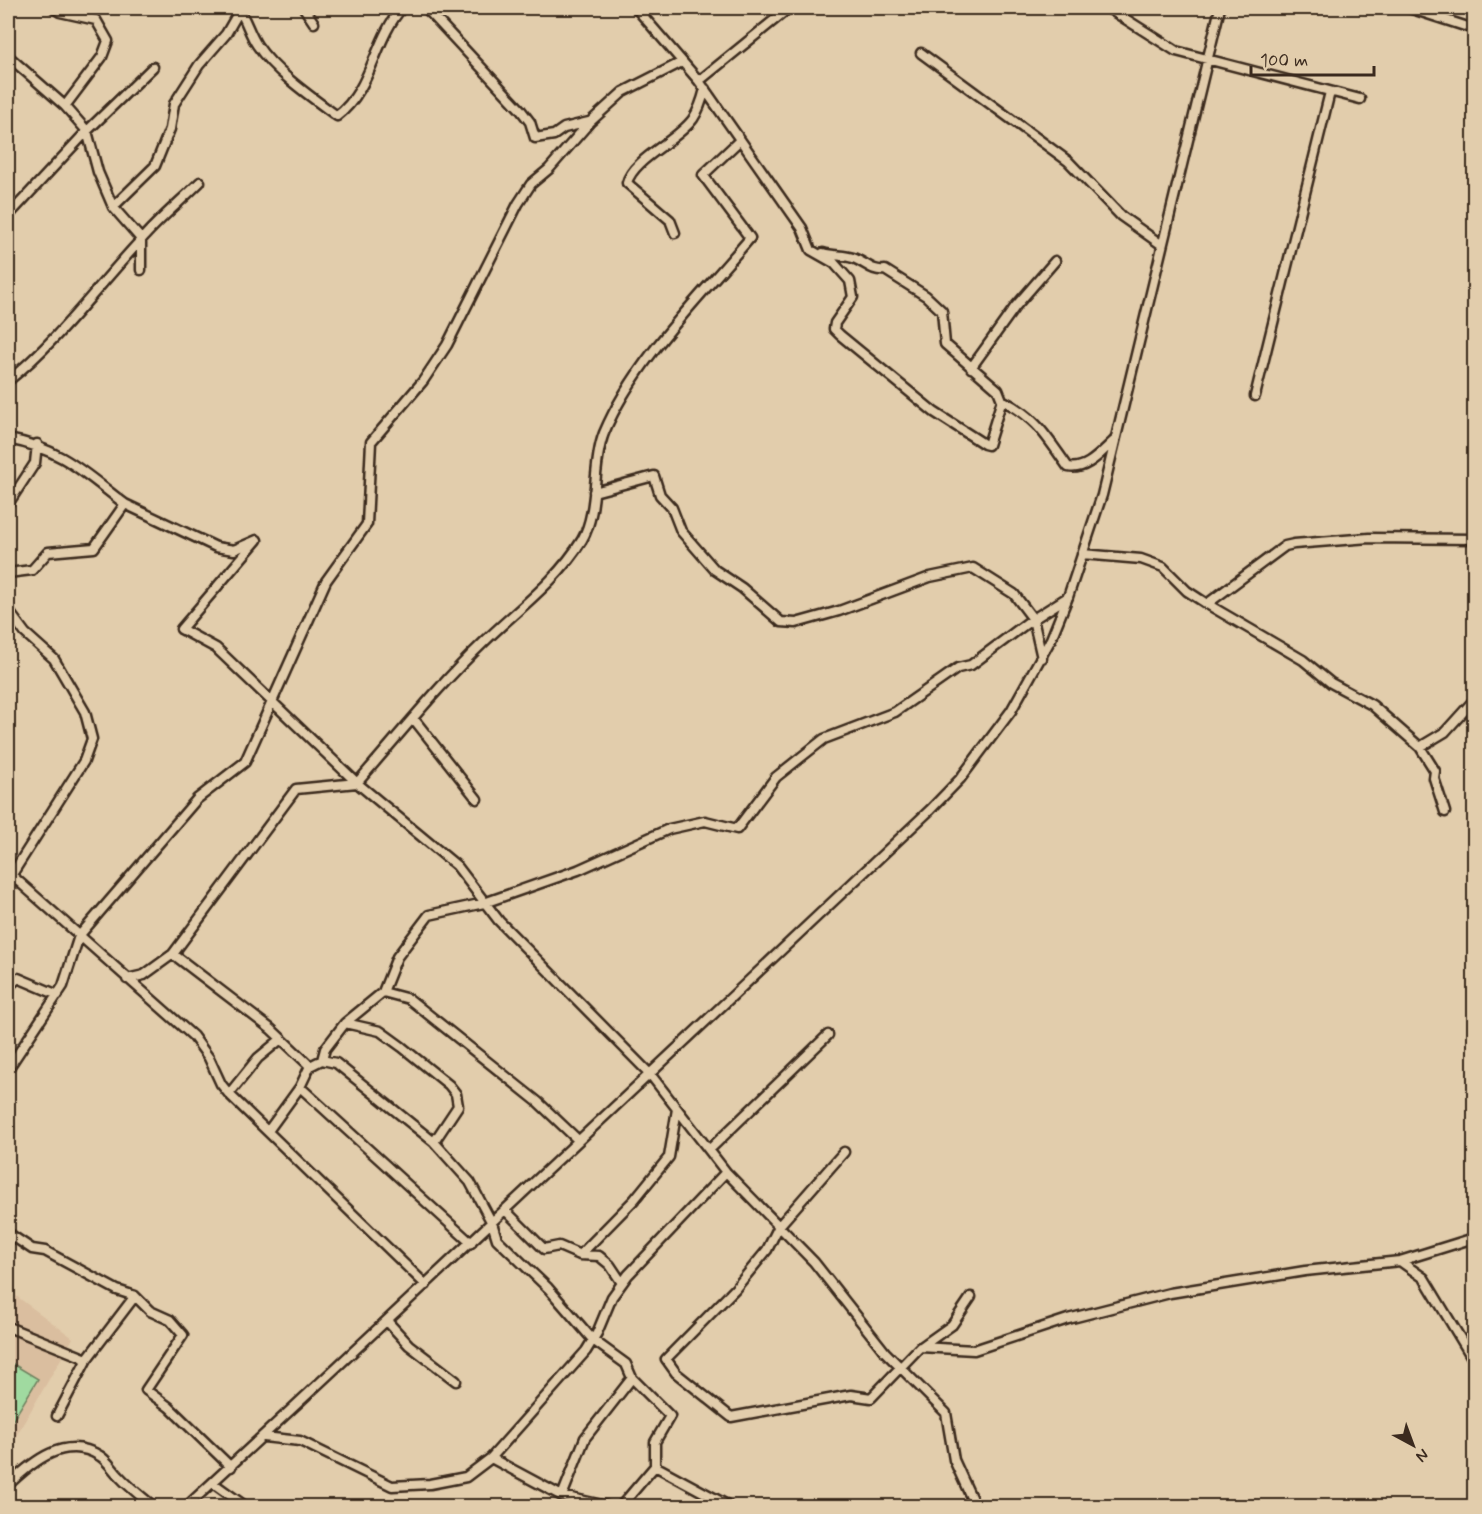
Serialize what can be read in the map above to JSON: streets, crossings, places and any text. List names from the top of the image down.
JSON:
{
  "scale_bar": "100 m",
  "north": "bottom right"
}
